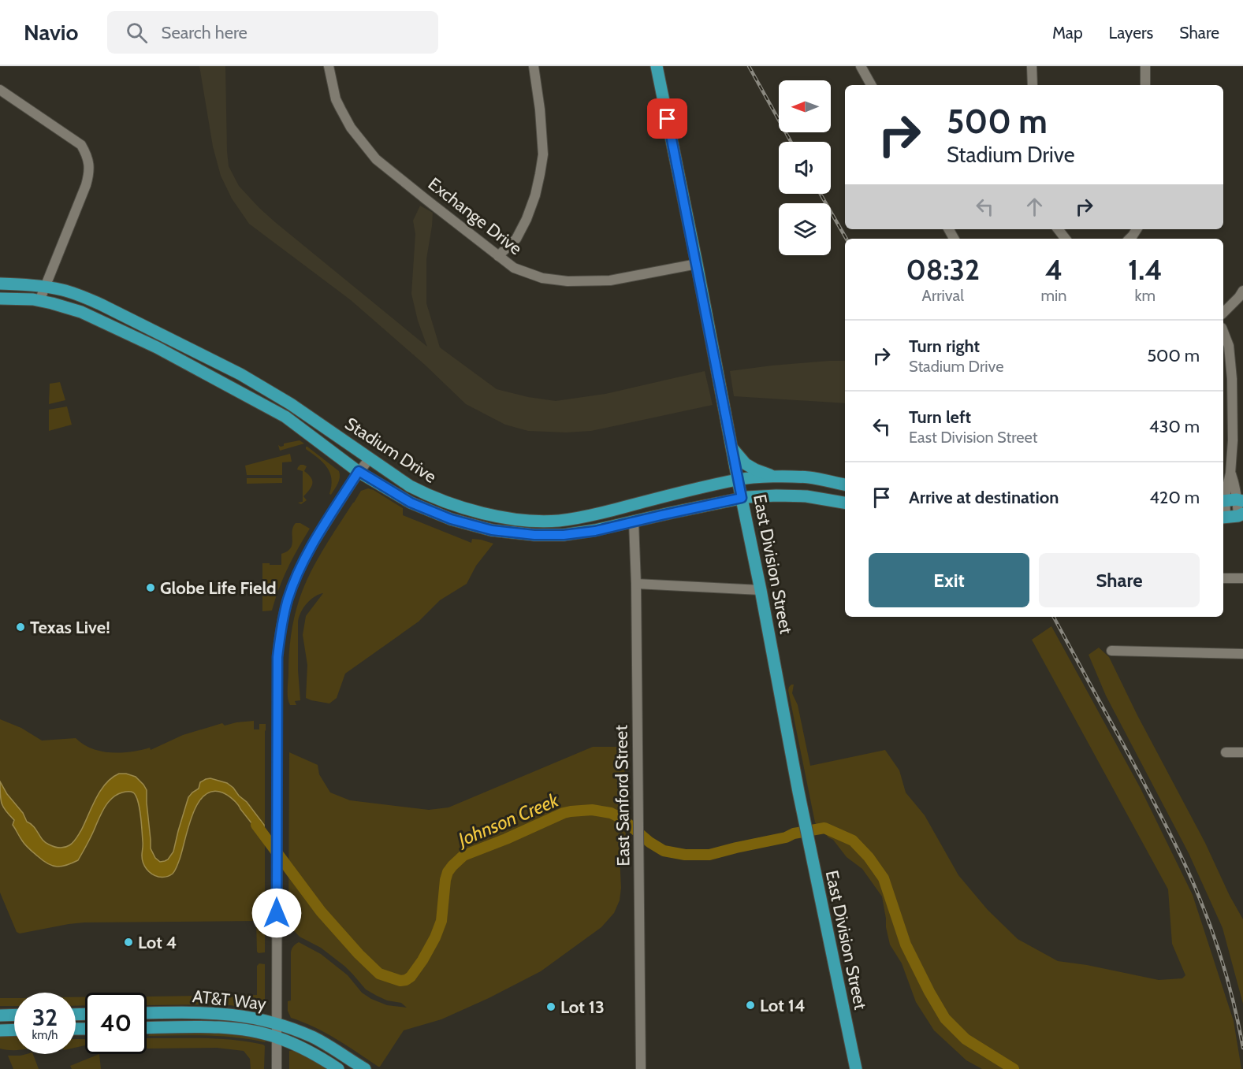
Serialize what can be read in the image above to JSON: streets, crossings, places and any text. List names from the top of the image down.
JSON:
{
  "streets": {
    "main road": ["Stadium Drive", "East Division Street", "AT&T Way"],
    "street": ["Exchange Drive", "East Sanford Street"]
  },
  "crossings": [
    ["Exchange Drive", "East Division Street"],
    ["Stadium Drive", "East Division Street"],
    ["Stadium Drive", "East Sanford Street"]
  ],
  "water": ["Johnson Creek"],
  "places": [
    "Globe Life Field",
    "Texas Live!",
    "Lot 4",
    "Lot 14",
    "Lot 13"
  ],
  "north": "left",
  "page": {
    "header": "Navio",
    "search": "Search here",
    "nav": ["Map", "Layers", "Share"],
    "turn": ["500 m", "Stadium Drive"],
    "eta": [
      "08:32",
      "Arrival",
      "4",
      "min",
      "1.4",
      "km"
    ],
    "list": [
      {
        "name": "Turn right",
        "note": "Stadium Drive",
        "value": "500 m"
      },
      {
        "name": "Turn left",
        "note": "East Division Street",
        "value": "430 m"
      },
      {
        "name": "Arrive at destination",
        "value": "420 m"
      }
    ],
    "buttons": ["Exit", "Share"],
    "speed": "32 km/h",
    "limit": "40"
  }
}
